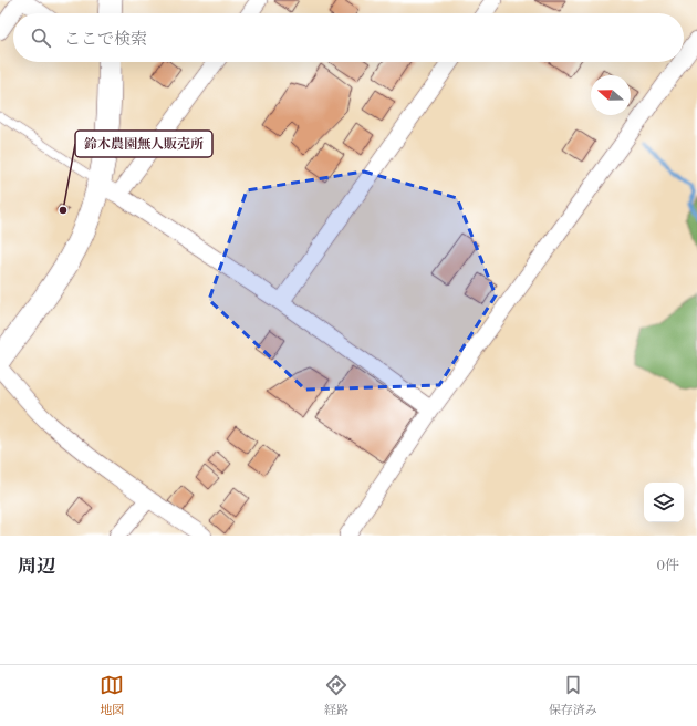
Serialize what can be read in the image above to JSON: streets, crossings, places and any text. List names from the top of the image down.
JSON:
{
  "places": ["鈴木農園無人販売所"],
  "north": "left",
  "page": {
    "search": "ここで検索",
    "heading": ["周辺", "0件"],
    "nav": ["地図", "経路", "保存済み"]
  }
}
